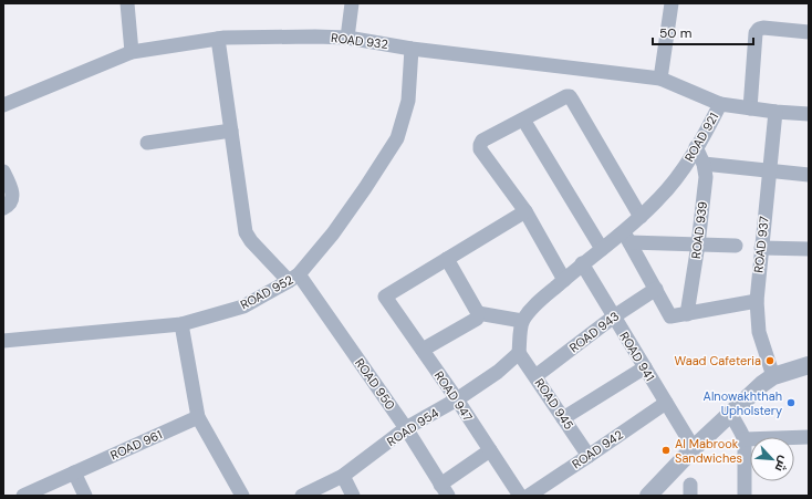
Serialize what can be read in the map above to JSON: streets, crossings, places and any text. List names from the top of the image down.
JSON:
{
  "streets": {
    "street": [
      "ROAD 932",
      "ROAD 921",
      "ROAD 939",
      "ROAD 937",
      "ROAD 952",
      "ROAD 943",
      "ROAD 941",
      "ROAD 950",
      "ROAD 947",
      "ROAD 945",
      "ROAD 954",
      "ROAD 961",
      "ROAD 942"
    ]
  },
  "crossings": [
    ["ROAD 932", "ROAD 921"],
    ["ROAD 932", "ROAD 952"],
    ["ROAD 932", "ROAD 950"],
    ["ROAD 921", "ROAD 939"],
    ["ROAD 921", "ROAD 937"],
    ["ROAD 921", "ROAD 941"],
    ["ROAD 952", "ROAD 950"],
    ["ROAD 943", "ROAD 941"],
    ["ROAD 943", "ROAD 945"],
    ["ROAD 941", "ROAD 942"],
    ["ROAD 950", "ROAD 954"],
    ["ROAD 947", "ROAD 954"],
    ["ROAD 945", "ROAD 954"],
    ["ROAD 945", "ROAD 942"]
  ],
  "places": ["Waad Cafeteria", "Alnowakhthah Upholstery", "Al Mabrook Sandwiches"],
  "scale_bar": "50 m",
  "north": "bottom right"
}
